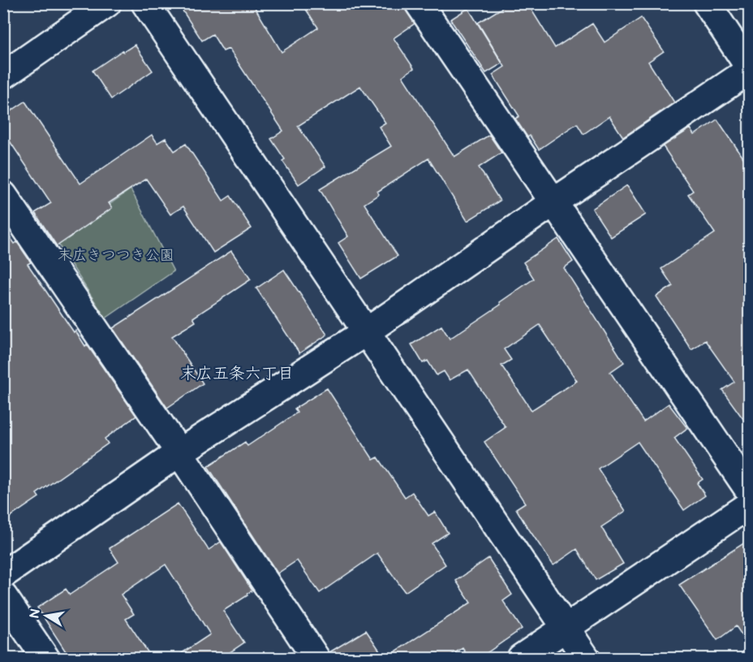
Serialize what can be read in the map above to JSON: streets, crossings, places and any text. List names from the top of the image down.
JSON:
{
  "districts": ["末広五条六丁目"],
  "parks": ["末広きつつき公園"],
  "north": "left"
}
